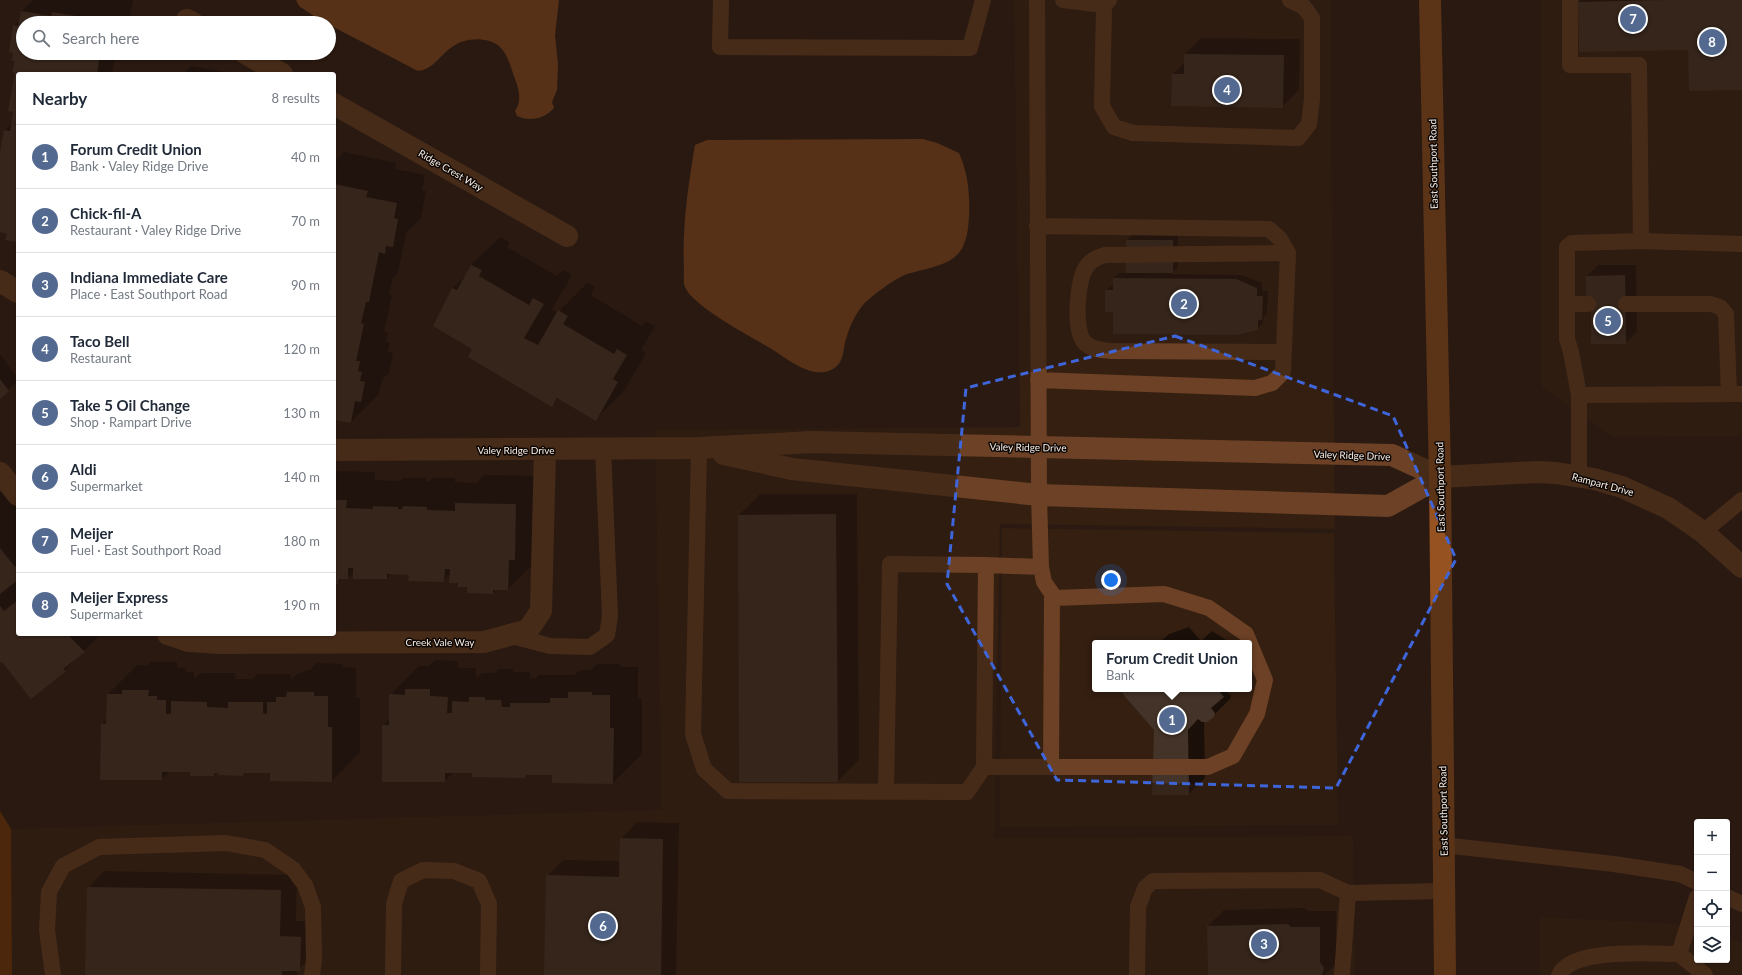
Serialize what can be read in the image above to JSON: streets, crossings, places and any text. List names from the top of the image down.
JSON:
{
  "streets": {
    "main road": ["East Southport Road"],
    "street": [
      "Ridge Crest Way",
      "Valey Ridge Drive",
      "Rampart Drive",
      "Creek Vale Way"
    ]
  },
  "crossings": [
    ["East Southport Road", "Valey Ridge Drive"],
    ["East Southport Road", "Rampart Drive"],
    ["Valey Ridge Drive", "Rampart Drive"],
    ["Valey Ridge Drive", "Creek Vale Way"]
  ],
  "page": {
    "pins": [
      "7",
      "8",
      "4",
      "2",
      "5",
      "1",
      "6",
      "3"
    ],
    "search": "Search here",
    "heading": ["Nearby", "8 results"],
    "list": [
      {
        "mark": "1",
        "name": "Forum Credit Union",
        "note": "Bank · Valey Ridge Drive",
        "value": "40 m"
      },
      {
        "mark": "2",
        "name": "Chick-fil-A",
        "note": "Restaurant · Valey Ridge Drive",
        "value": "70 m"
      },
      {
        "mark": "3",
        "name": "Indiana Immediate Care",
        "note": "Place · East Southport Road",
        "value": "90 m"
      },
      {
        "mark": "4",
        "name": "Taco Bell",
        "note": "Restaurant",
        "value": "120 m"
      },
      {
        "mark": "5",
        "name": "Take 5 Oil Change",
        "note": "Shop · Rampart Drive",
        "value": "130 m"
      },
      {
        "mark": "6",
        "name": "Aldi",
        "note": "Supermarket",
        "value": "140 m"
      },
      {
        "mark": "7",
        "name": "Meijer",
        "note": "Fuel · East Southport Road",
        "value": "180 m"
      },
      {
        "mark": "8",
        "name": "Meijer Express",
        "note": "Supermarket",
        "value": "190 m"
      }
    ],
    "popup": ["Forum Credit Union", "Bank"],
    "map_buttons": ["+", "−"]
  }
}
